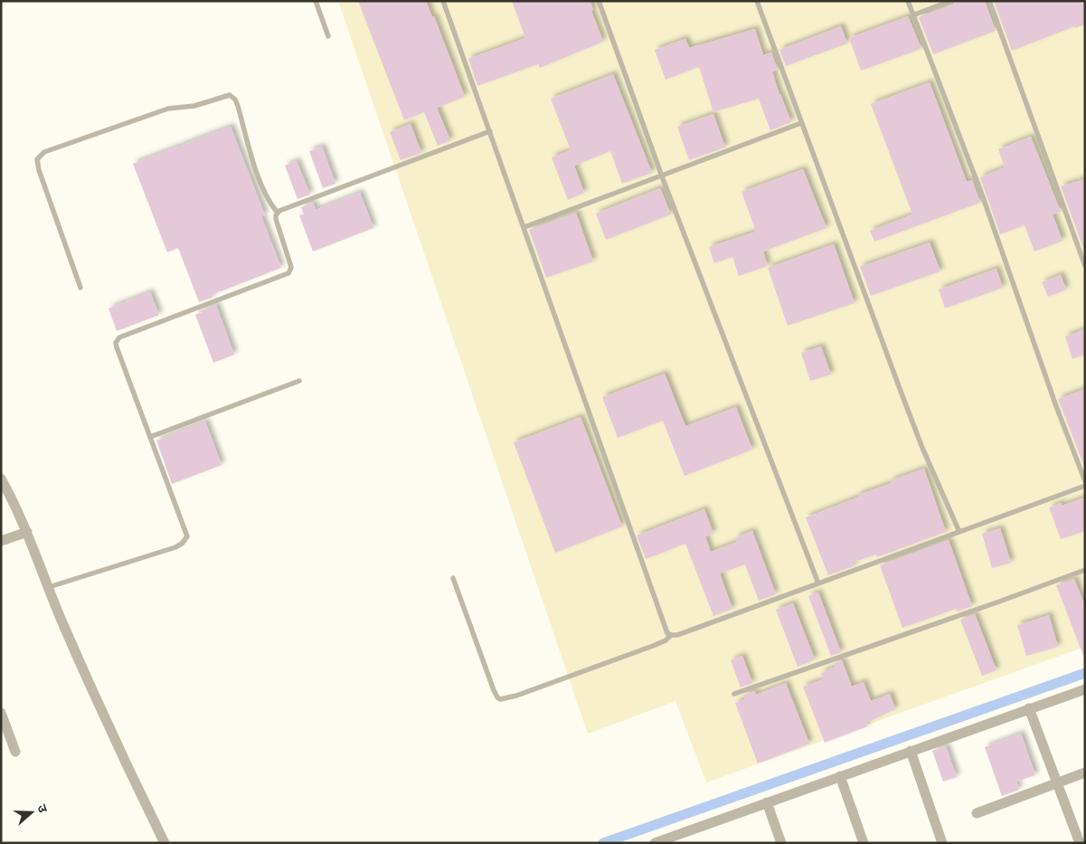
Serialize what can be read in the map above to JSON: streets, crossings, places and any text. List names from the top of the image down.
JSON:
{
  "north": "right"
}
